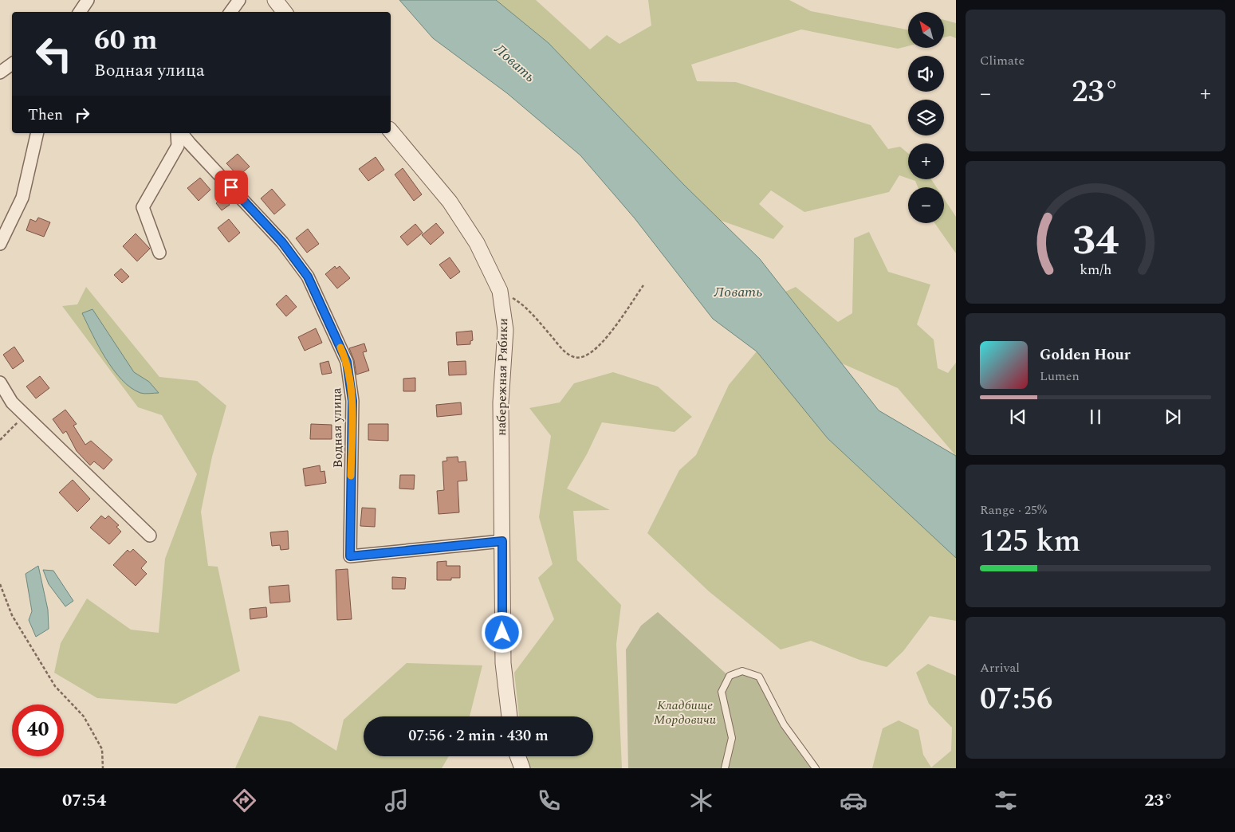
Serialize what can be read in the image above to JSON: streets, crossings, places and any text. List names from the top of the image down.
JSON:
{
  "streets": {
    "street": ["набережная Рябики", "Водная улица"]
  },
  "crossings": [
    ["набережная Рябики", "Водная улица"]
  ],
  "water": ["Ловать"],
  "parks": ["Кладбище Мордовичи"],
  "north": "top left",
  "page": {
    "tile": [
      "Climate",
      ["Range · 25%", "125 km"],
      ["Arrival", "07:56"]
    ],
    "map_buttons": ["+", "−"],
    "turn": ["60 m", "Водная улица"],
    "heat": ["−", "23°", "+"],
    "then": "Then",
    "song": ["Golden Hour", "Lumen"],
    "limit": "40",
    "trip": "07:56 · 2 min · 430 m",
    "tabs": ["07:54", "23°"],
    "gauge": ["34", "km/h"]
  }
}
